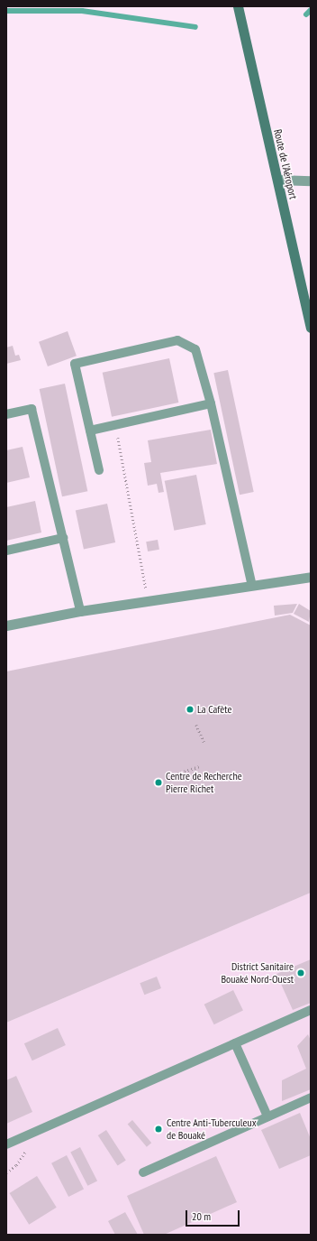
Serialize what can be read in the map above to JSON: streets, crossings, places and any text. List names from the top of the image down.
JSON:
{
  "streets": {
    "main road": ["Route de l'Aéroport"]
  },
  "places": [
    "La Cafète",
    "Centre de Recherche Pierre Richet",
    "District Sanitaire Bouaké Nord-Ouest",
    "Centre Anti-Tuberculeux de Bouaké"
  ],
  "scale_bar": "20 m"
}
